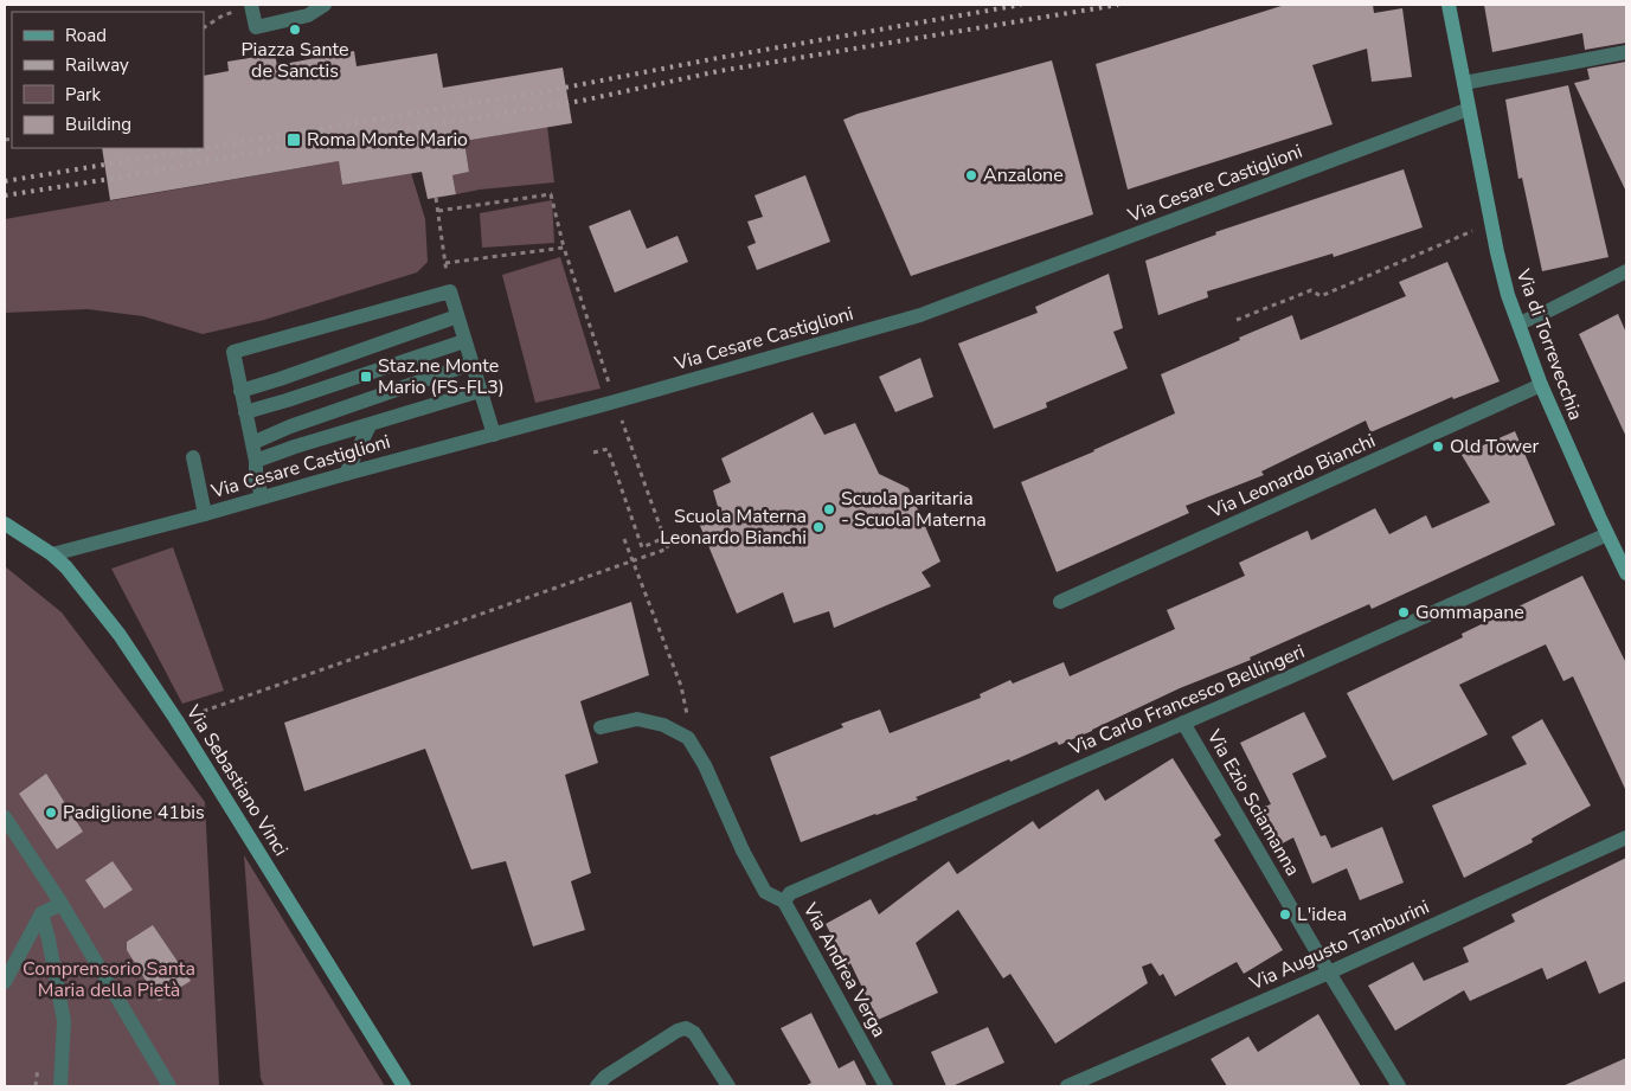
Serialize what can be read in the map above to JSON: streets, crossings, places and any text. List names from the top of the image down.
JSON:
{
  "streets": {
    "street": [
      "Via Cesare Castiglioni",
      "Via di Torrevecchia",
      "Via Leonardo Bianchi",
      "Via Carlo Francesco Bellingeri",
      "Via Sebastiano Vinci",
      "Via Ezio Sciamanna",
      "Via Augusto Tamburini",
      "Via Andrea Verga"
    ]
  },
  "crossings": [
    ["Via Cesare Castiglioni", "Via di Torrevecchia"],
    ["Via Cesare Castiglioni", "Via Sebastiano Vinci"],
    ["Via di Torrevecchia", "Via Leonardo Bianchi"],
    ["Via di Torrevecchia", "Via Carlo Francesco Bellingeri"],
    ["Via Carlo Francesco Bellingeri", "Via Ezio Sciamanna"],
    ["Via Carlo Francesco Bellingeri", "Via Andrea Verga"],
    ["Via Ezio Sciamanna", "Via Augusto Tamburini"]
  ],
  "parks": ["Comprensorio Santa Maria della Pietà"],
  "places": {
    "other": [
      "Piazza Sante de Sanctis",
      "Anzalone",
      "Old Tower",
      "Scuola paritaria - Scuola Materna",
      "Scuola Materna Leonardo Bianchi",
      "Gommapane",
      "Padiglione 41bis",
      "L'idea"
    ],
    "transit": ["Roma Monte Mario", "Staz.ne Monte Mario (FS-FL3)"]
  },
  "legend": [
    "Road",
    "Railway",
    "Park",
    "Building"
  ]
}
